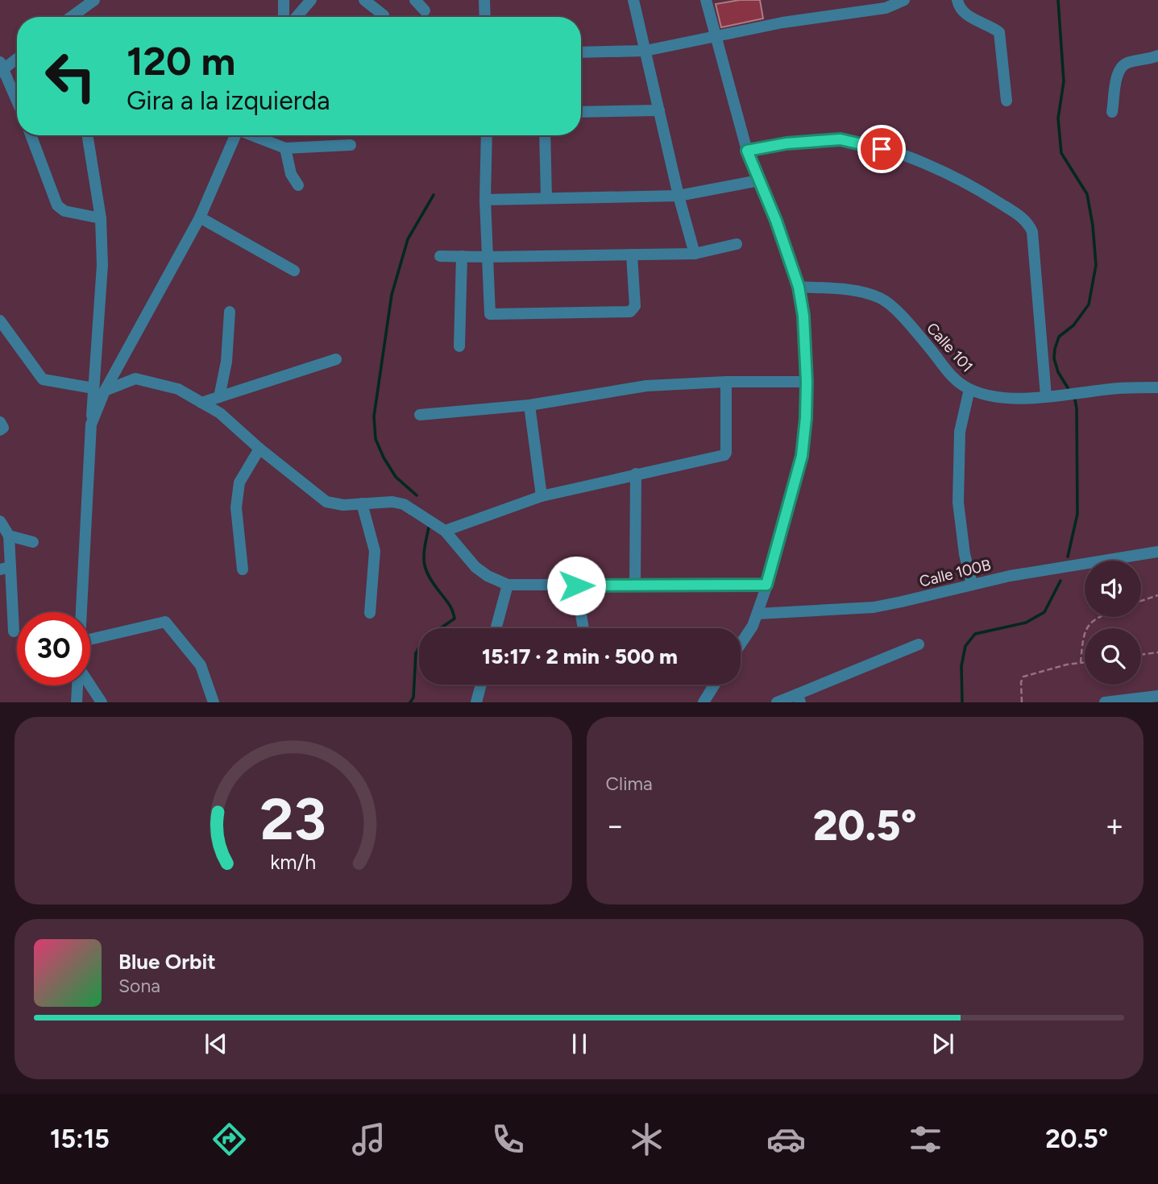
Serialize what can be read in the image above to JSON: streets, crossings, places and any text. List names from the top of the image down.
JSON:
{
  "streets": {
    "street": ["Calle 101", "Calle 100B"]
  },
  "page": {
    "turn": ["120 m", "Gira a la izquierda"],
    "limit": "30",
    "trip": "15:17 · 2 min · 500 m",
    "tile": "Clima",
    "heat": ["−", "20.5°", "+"],
    "song": ["Blue Orbit", "Sona"],
    "tabs": ["15:15", "20.5°"],
    "gauge": ["23", "km/h"]
  }
}
